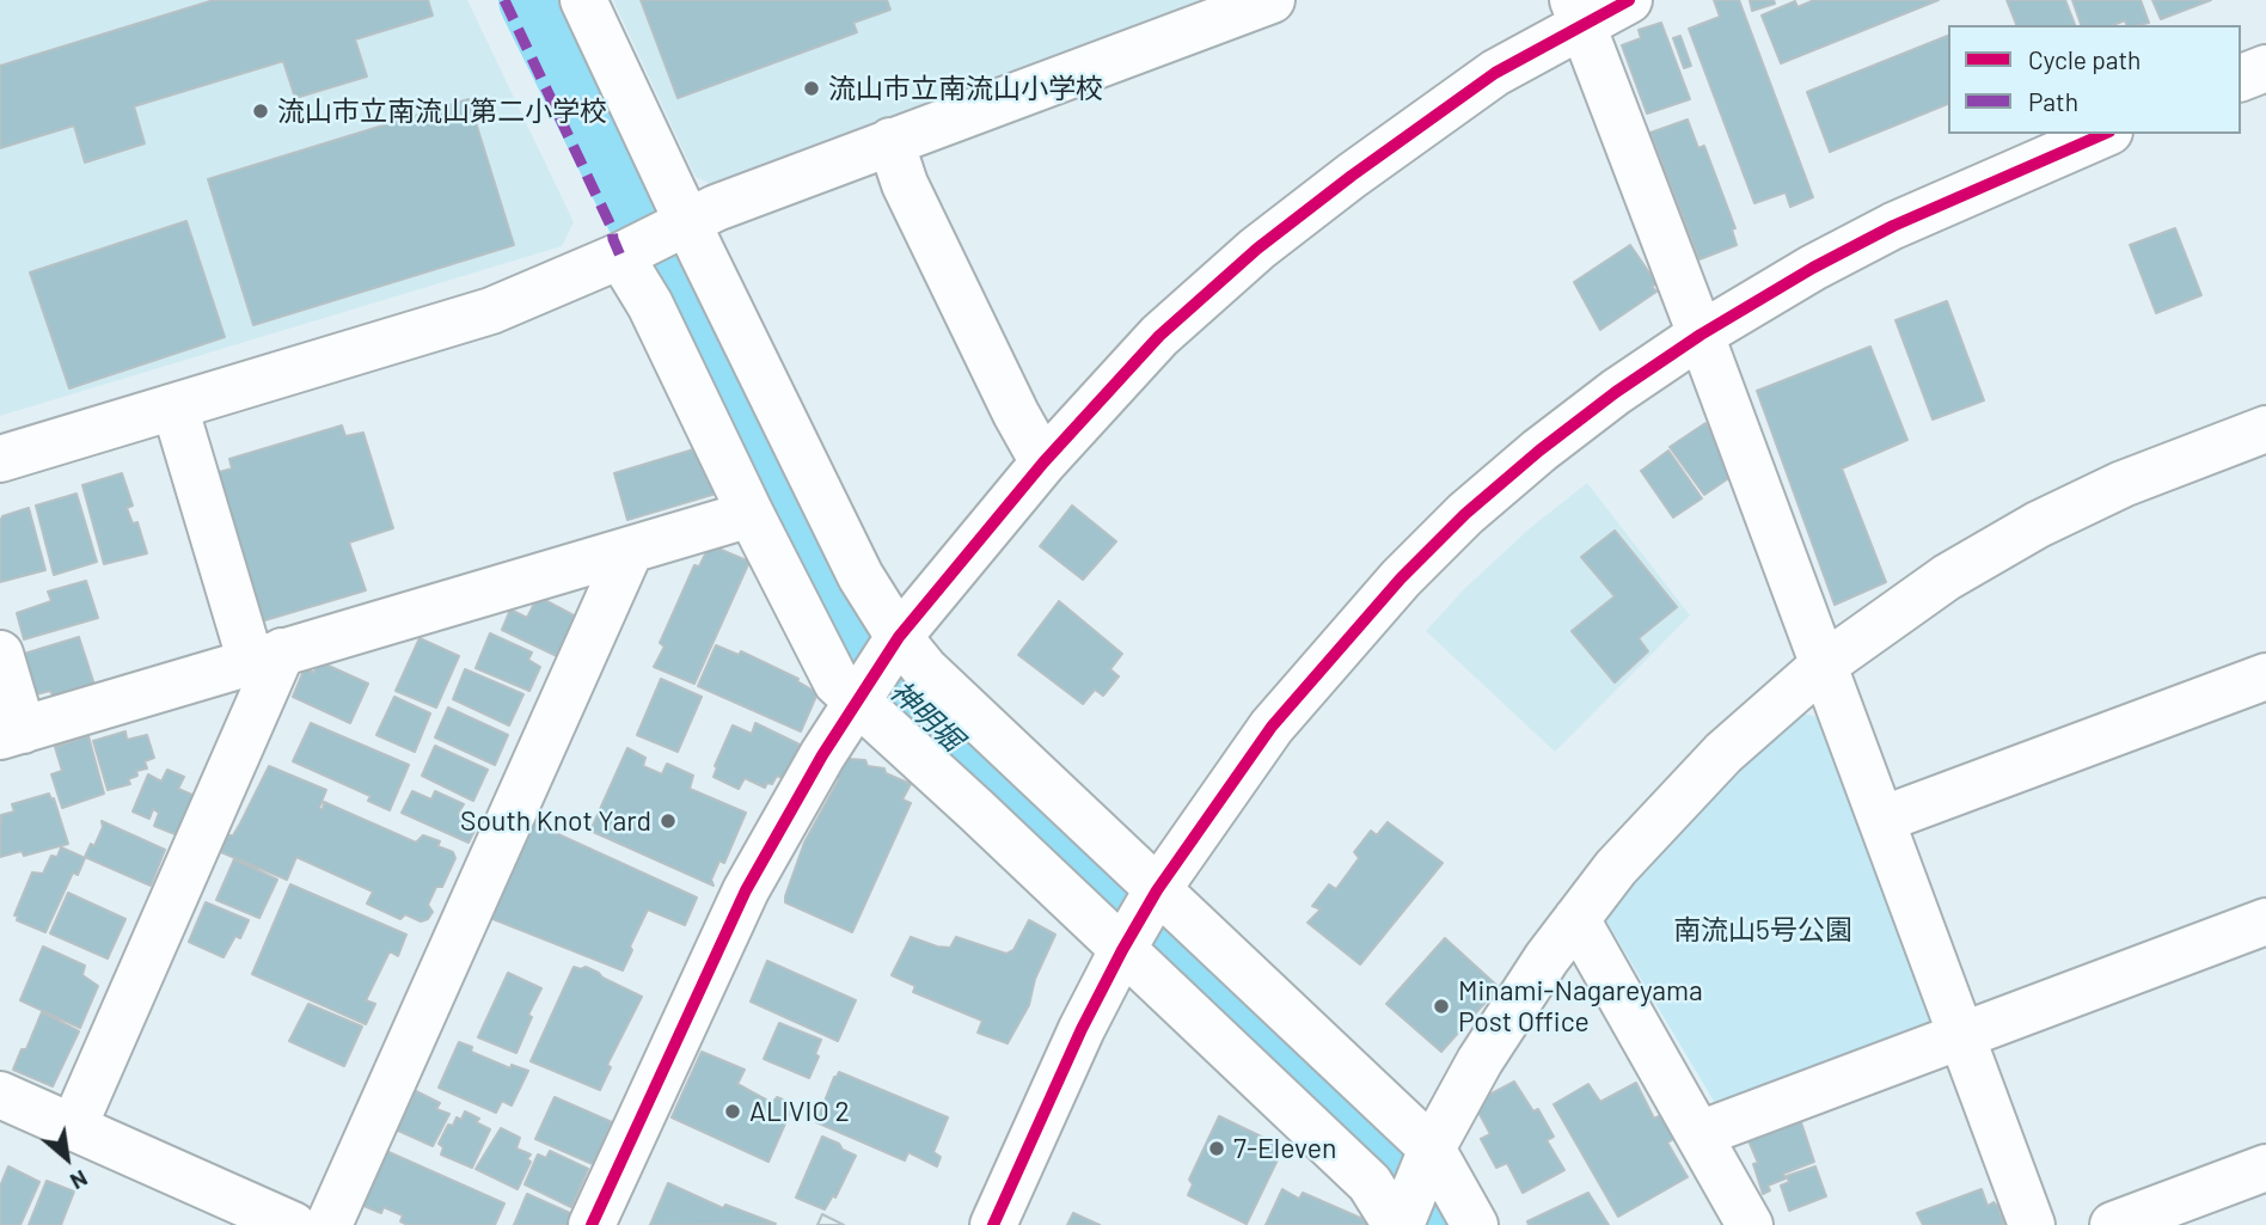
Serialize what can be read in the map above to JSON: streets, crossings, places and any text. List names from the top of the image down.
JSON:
{
  "water": ["神明堀"],
  "parks": ["南流山5号公園"],
  "places": [
    "流山市立南流山小学校",
    "流山市立南流山第二小学校",
    "South Knot Yard",
    "Minami-Nagareyama Post Office",
    "ALIVIO 2",
    "7-Eleven"
  ],
  "legend": ["Cycle path", "Path"],
  "north": "bottom right"
}
